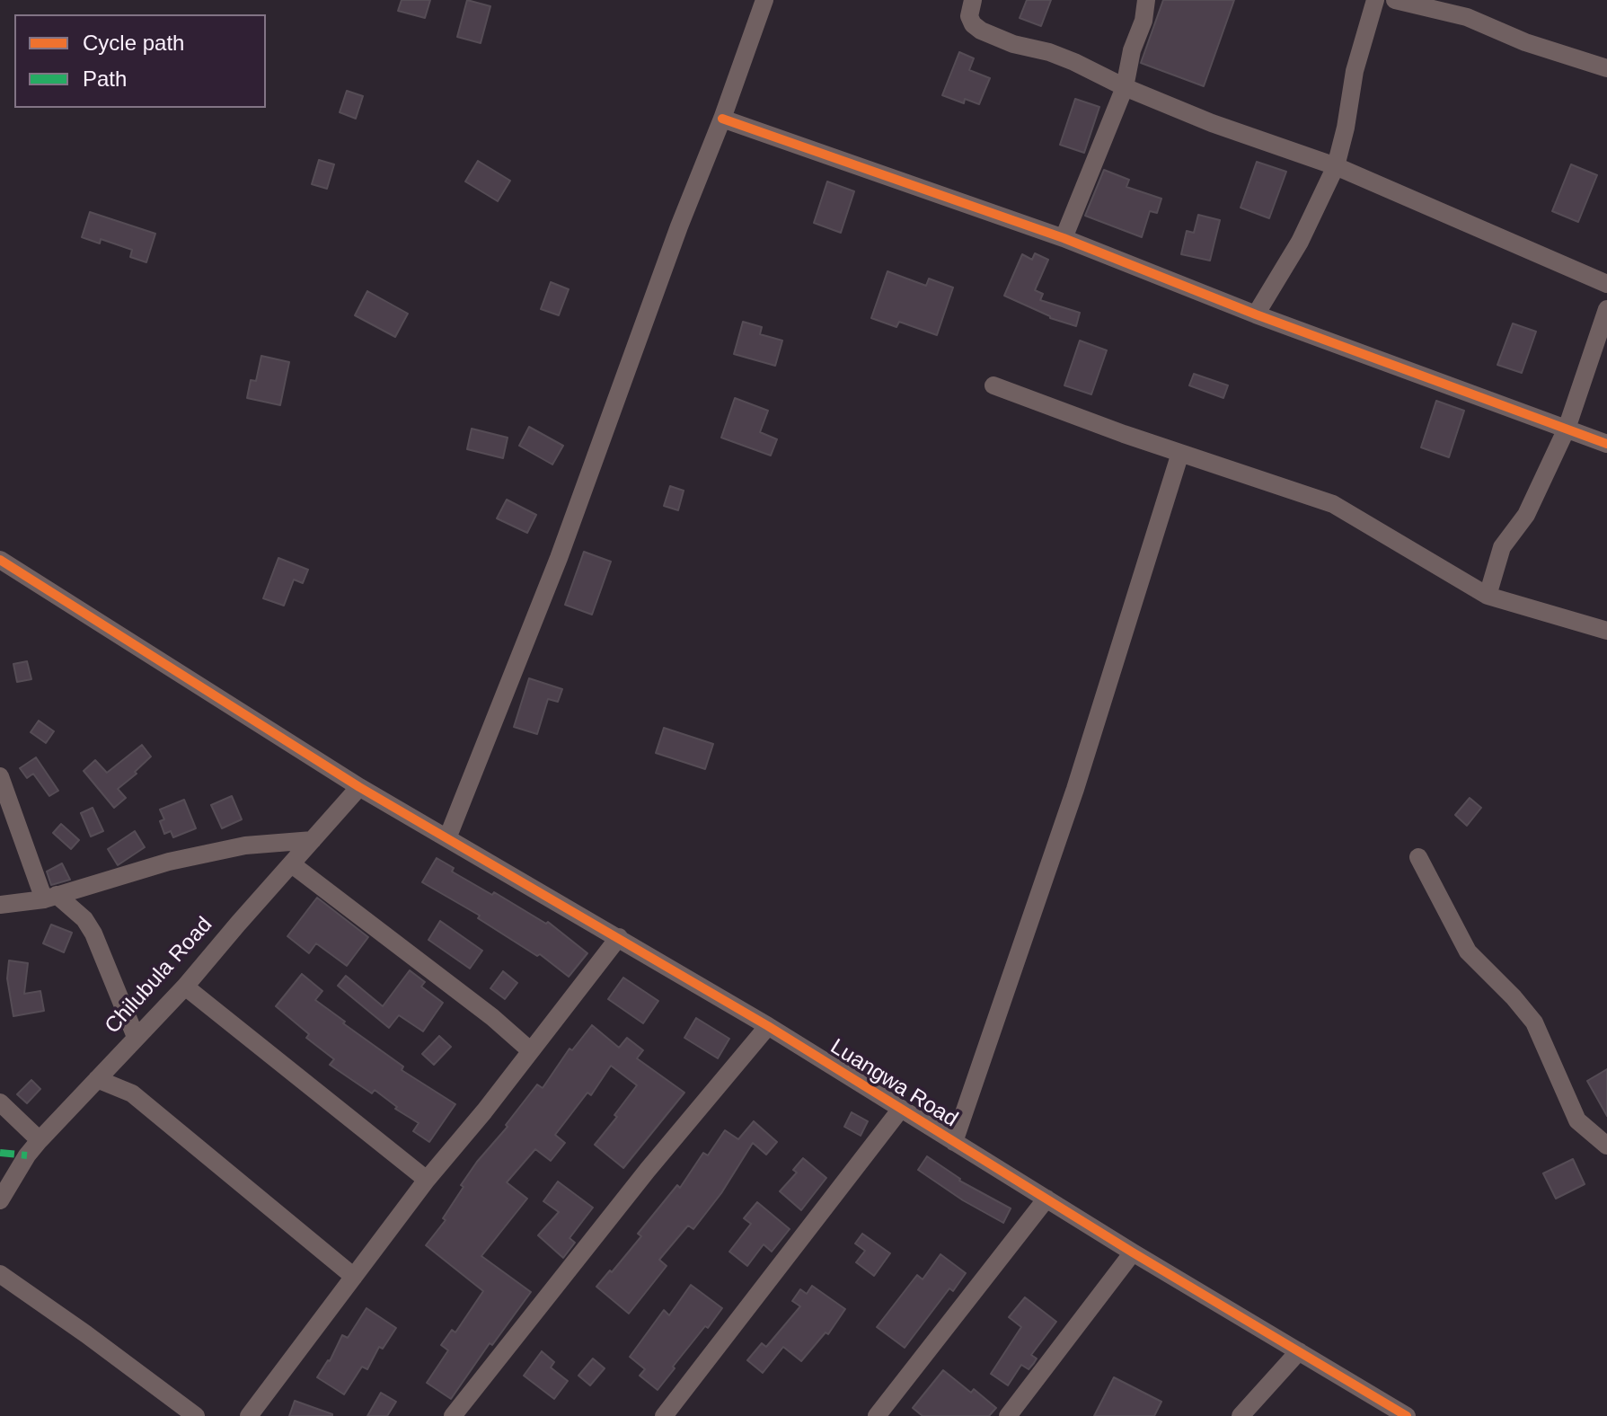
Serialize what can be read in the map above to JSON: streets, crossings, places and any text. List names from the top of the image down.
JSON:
{
  "streets": {
    "street": ["Chilubula Road", "Luangwa Road"]
  },
  "crossings": [
    ["Chilubula Road", "Luangwa Road"]
  ],
  "legend": ["Cycle path", "Path"]
}
